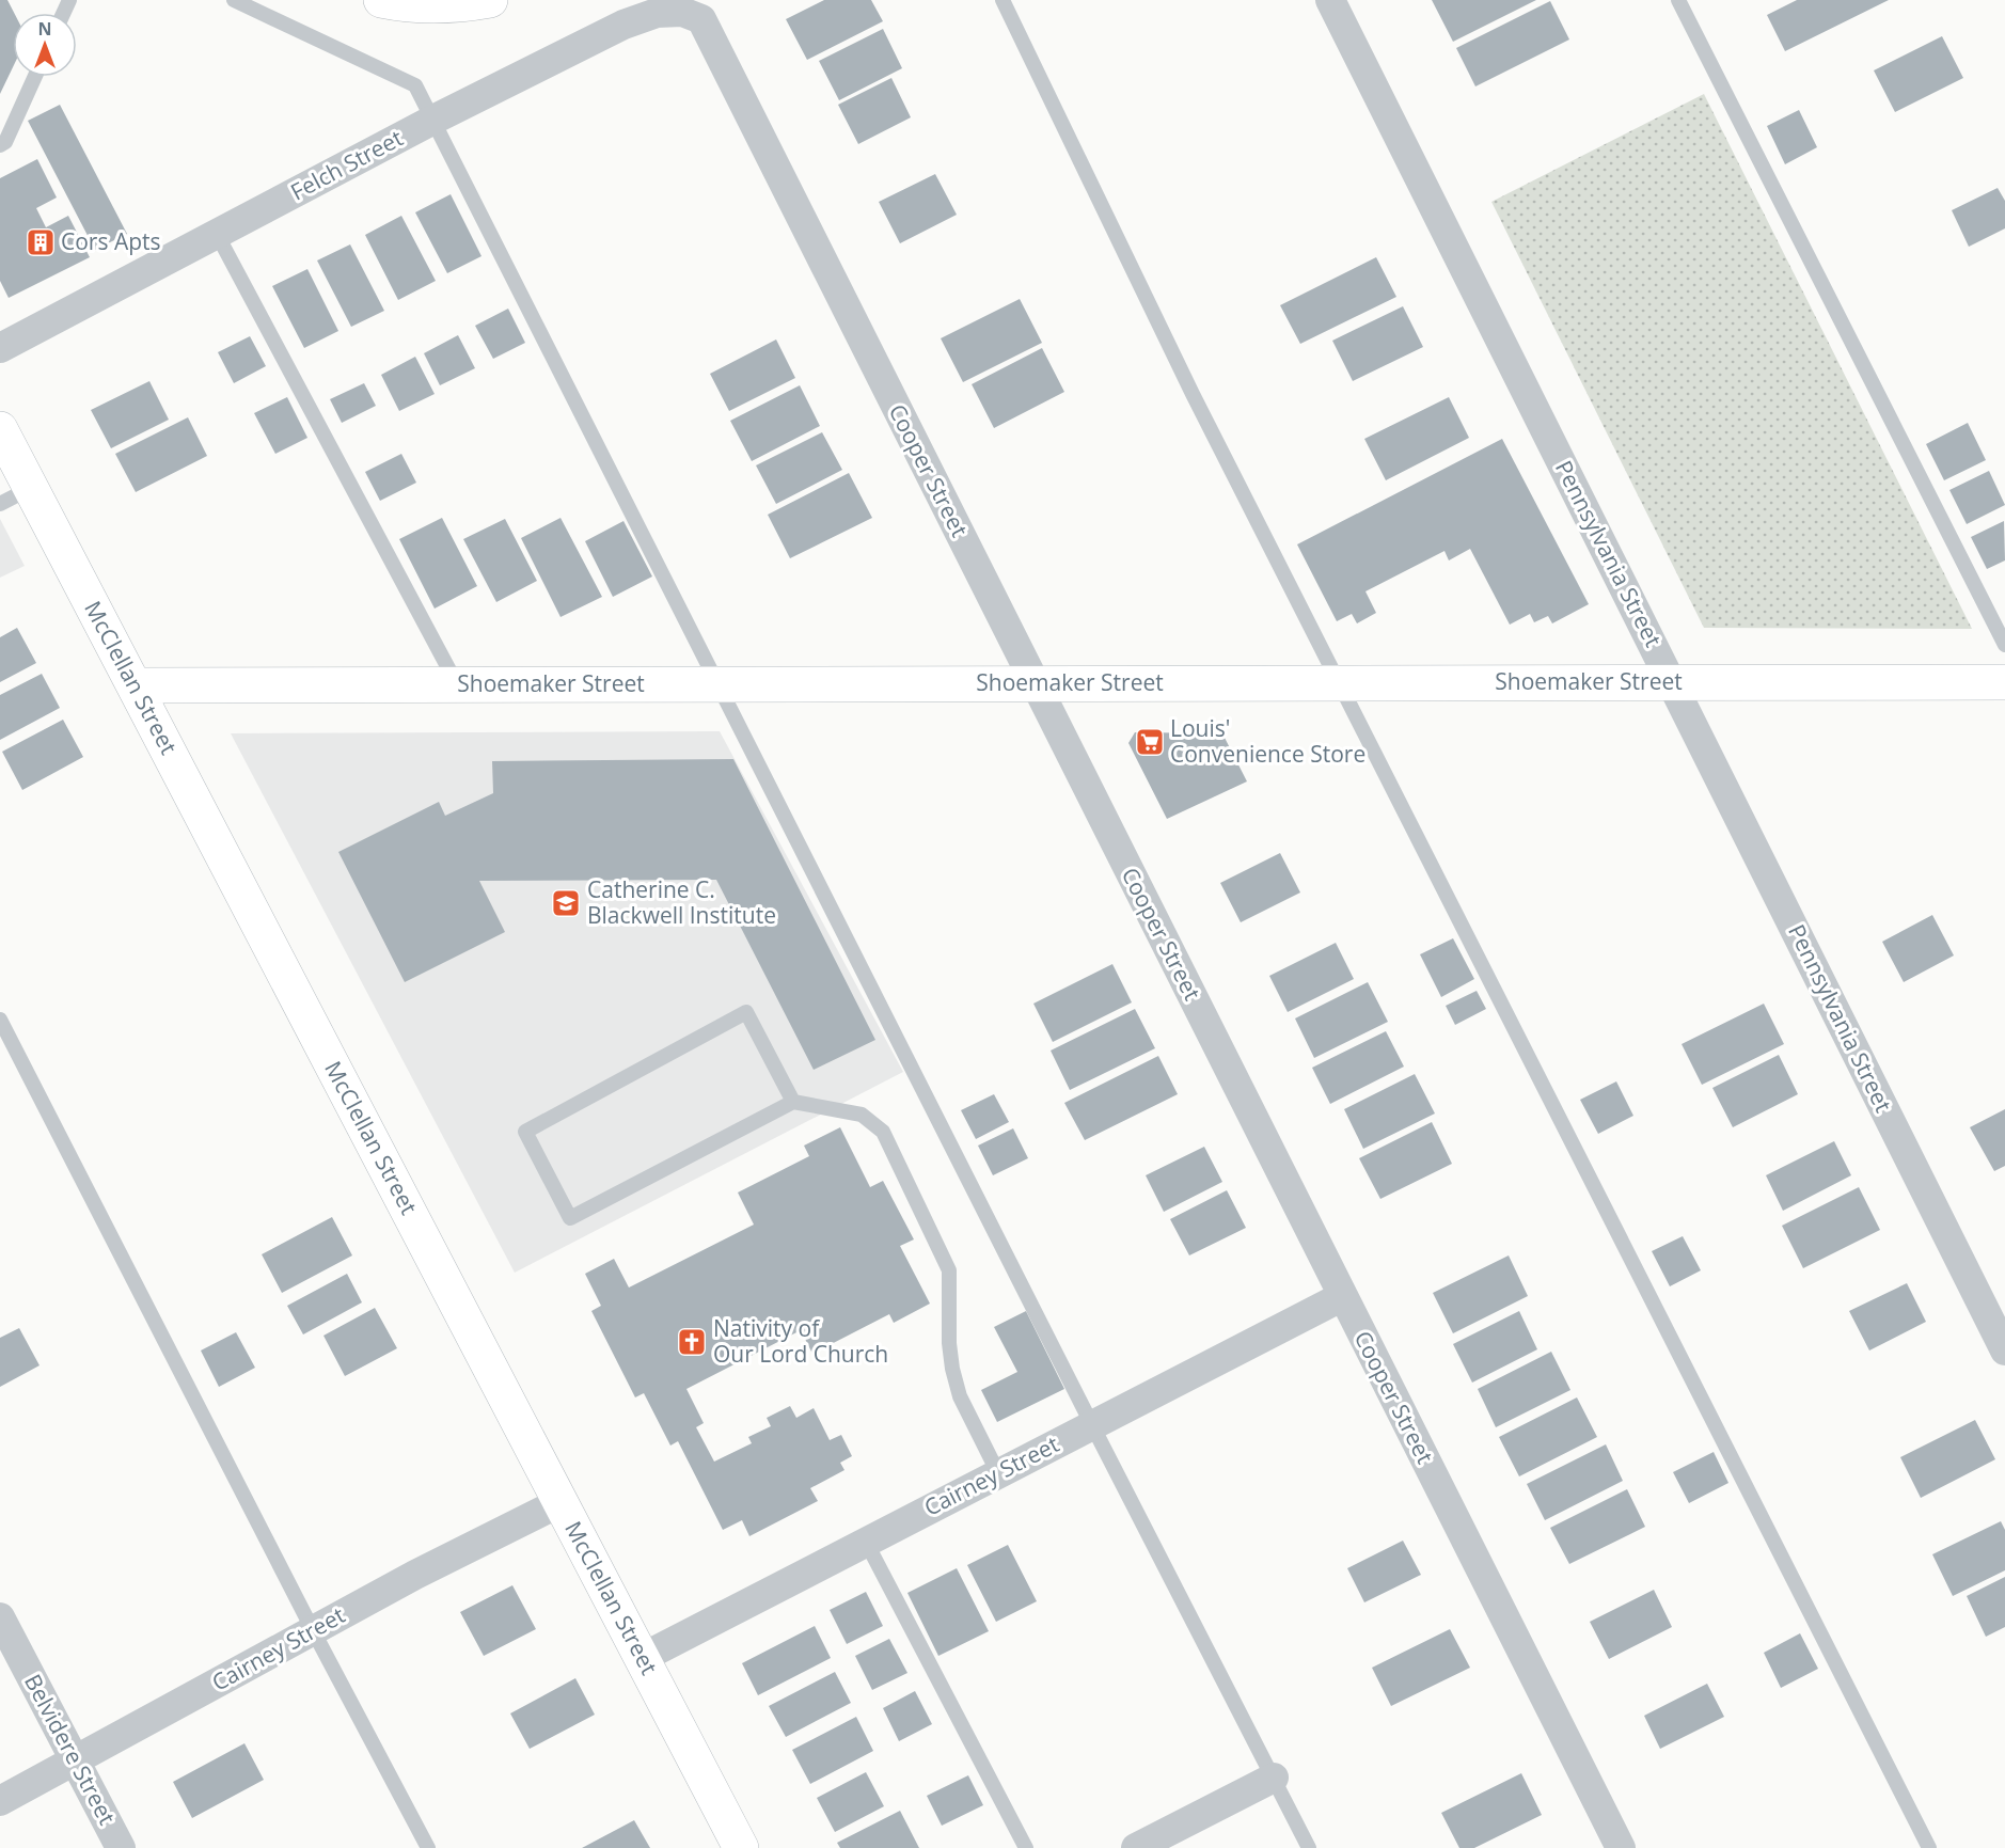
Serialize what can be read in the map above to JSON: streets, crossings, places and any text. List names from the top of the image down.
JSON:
{
  "streets": {
    "main road": ["McClellan Street", "Shoemaker Street"],
    "street": [
      "Felch Street",
      "Cooper Street",
      "Pennsylvania Street",
      "Cairney Street",
      "Belvidere Street"
    ]
  },
  "crossings": [
    ["Felch Street", "Cooper Street"],
    ["Cooper Street", "Shoemaker Street"],
    ["Cooper Street", "Cairney Street"],
    ["Pennsylvania Street", "Shoemaker Street"],
    ["McClellan Street", "Shoemaker Street"],
    ["McClellan Street", "Cairney Street"],
    ["Cairney Street", "Belvidere Street"]
  ],
  "places": {
    "building": ["Cors Apts"],
    "supermarket": ["Louis' Convenience Store"],
    "school or university": ["Catherine C. Blackwell Institute"],
    "church": ["Nativity of Our Lord Church"]
  },
  "north": "top"
}
